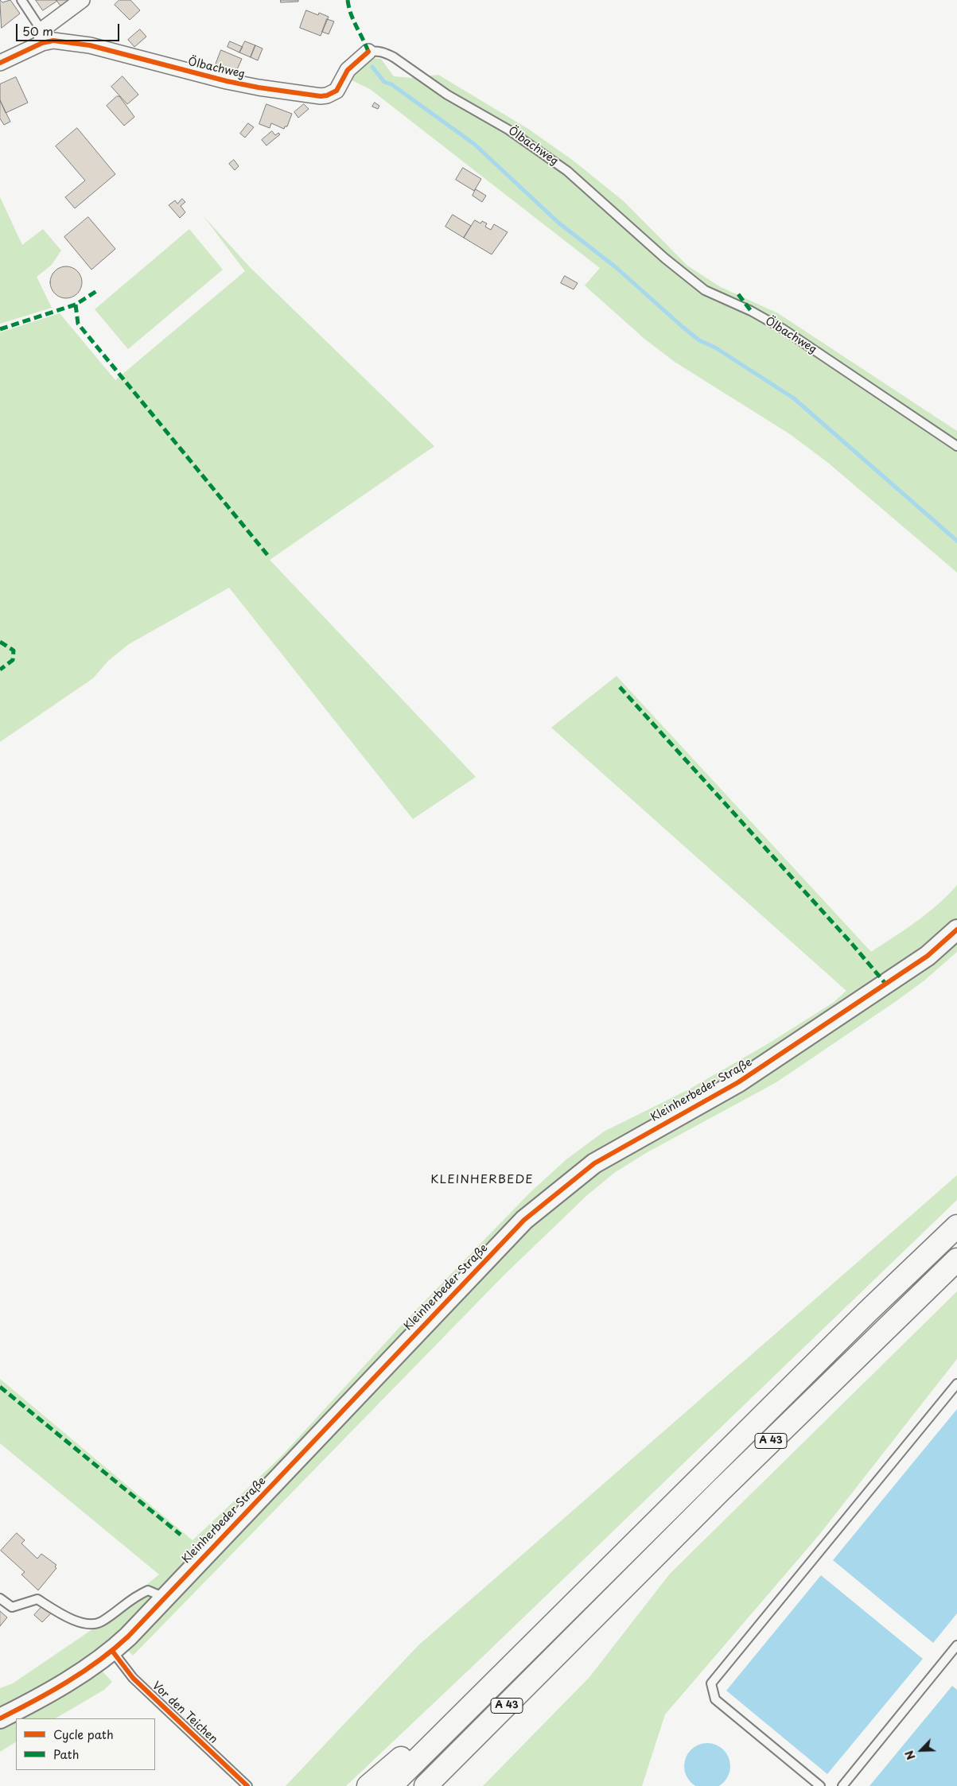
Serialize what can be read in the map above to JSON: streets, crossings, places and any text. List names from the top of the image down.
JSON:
{
  "streets": {
    "highway": ["A 43"],
    "street": ["Ölbachweg", "Kleinherbeder Straße"],
    "lane": ["Vor den Teichen"]
  },
  "crossings": [
    ["Kleinherbeder Straße", "Vor den Teichen"]
  ],
  "districts": ["KLEINHERBEDE"],
  "legend": ["Cycle path", "Path"],
  "scale_bar": "50 m",
  "north": "bottom left"
}
